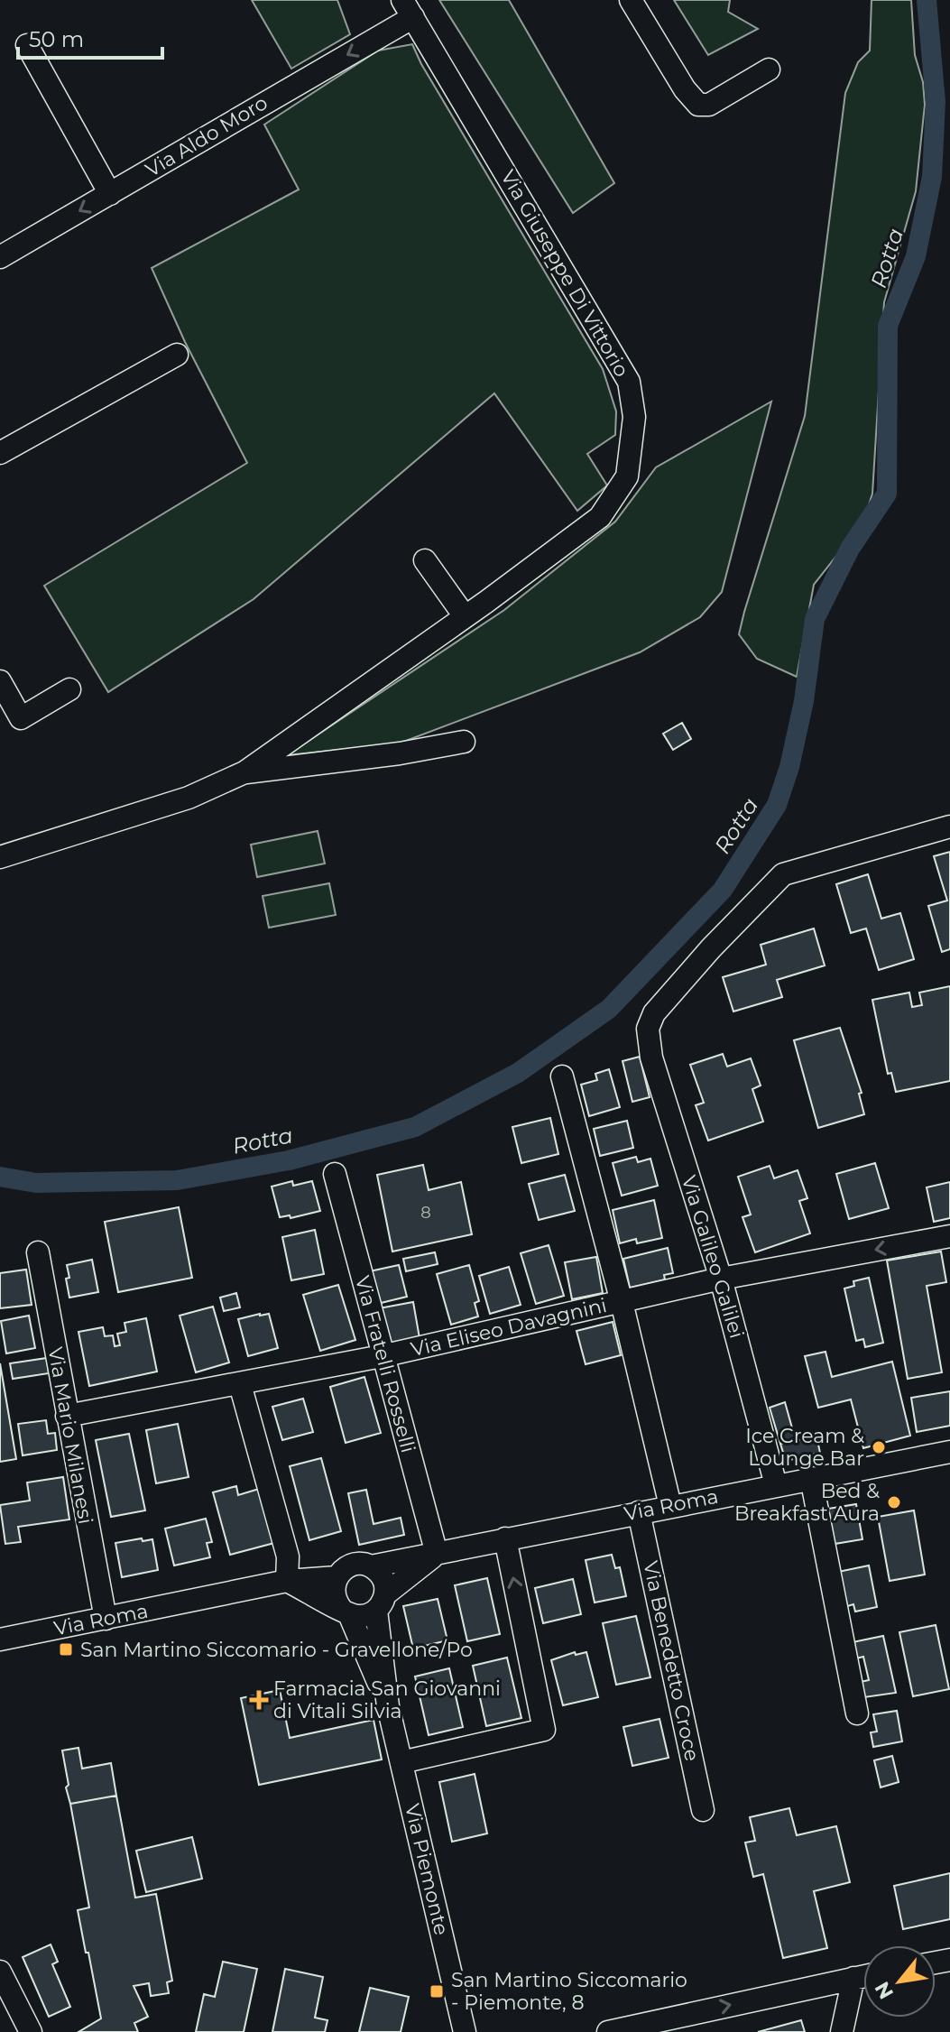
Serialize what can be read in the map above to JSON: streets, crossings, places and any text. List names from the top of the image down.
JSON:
{
  "streets": {
    "street": [
      "Via Aldo Moro",
      "Via Giuseppe Di Vittorio",
      "Via Galileo Galilei",
      "Via Eliseo Davagnini",
      "Via Fratelli Rosselli",
      "Via Mario Milanesi",
      "Via Roma",
      "Via Benedetto Croce",
      "Via Piemonte"
    ]
  },
  "crossings": [
    ["Via Aldo Moro", "Via Giuseppe Di Vittorio"],
    ["Via Galileo Galilei", "Via Eliseo Davagnini"],
    ["Via Galileo Galilei", "Via Roma"],
    ["Via Eliseo Davagnini", "Via Fratelli Rosselli"],
    ["Via Eliseo Davagnini", "Via Mario Milanesi"],
    ["Via Fratelli Rosselli", "Via Roma"],
    ["Via Mario Milanesi", "Via Roma"],
    ["Via Roma", "Via Benedetto Croce"],
    ["Via Roma", "Via Piemonte"]
  ],
  "one_way": ["Via Aldo Moro"],
  "water": ["Rotta"],
  "places": {
    "other": ["Ice Cream & Lounge Bar", "Bed & Breakfast Aura"],
    "transit": ["San Martino Siccomario - Gravellone/Po", "San Martino Siccomario - Piemonte, 8"],
    "health": ["Farmacia San Giovanni di Vitali Silvia"]
  },
  "house_numbers": ["8"],
  "scale_bar": "50 m",
  "north": "bottom left"
}
